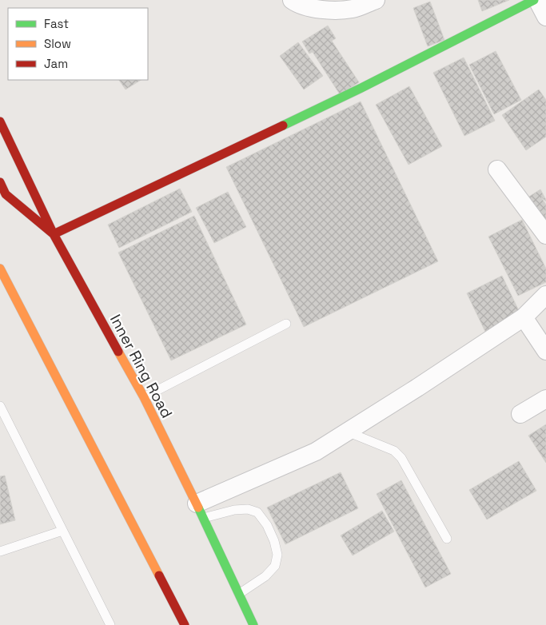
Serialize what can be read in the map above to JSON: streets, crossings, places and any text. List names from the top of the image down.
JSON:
{
  "streets": {
    "main road": ["Inner Ring Road"]
  },
  "legend": ["Fast", "Slow", "Jam"]
}
